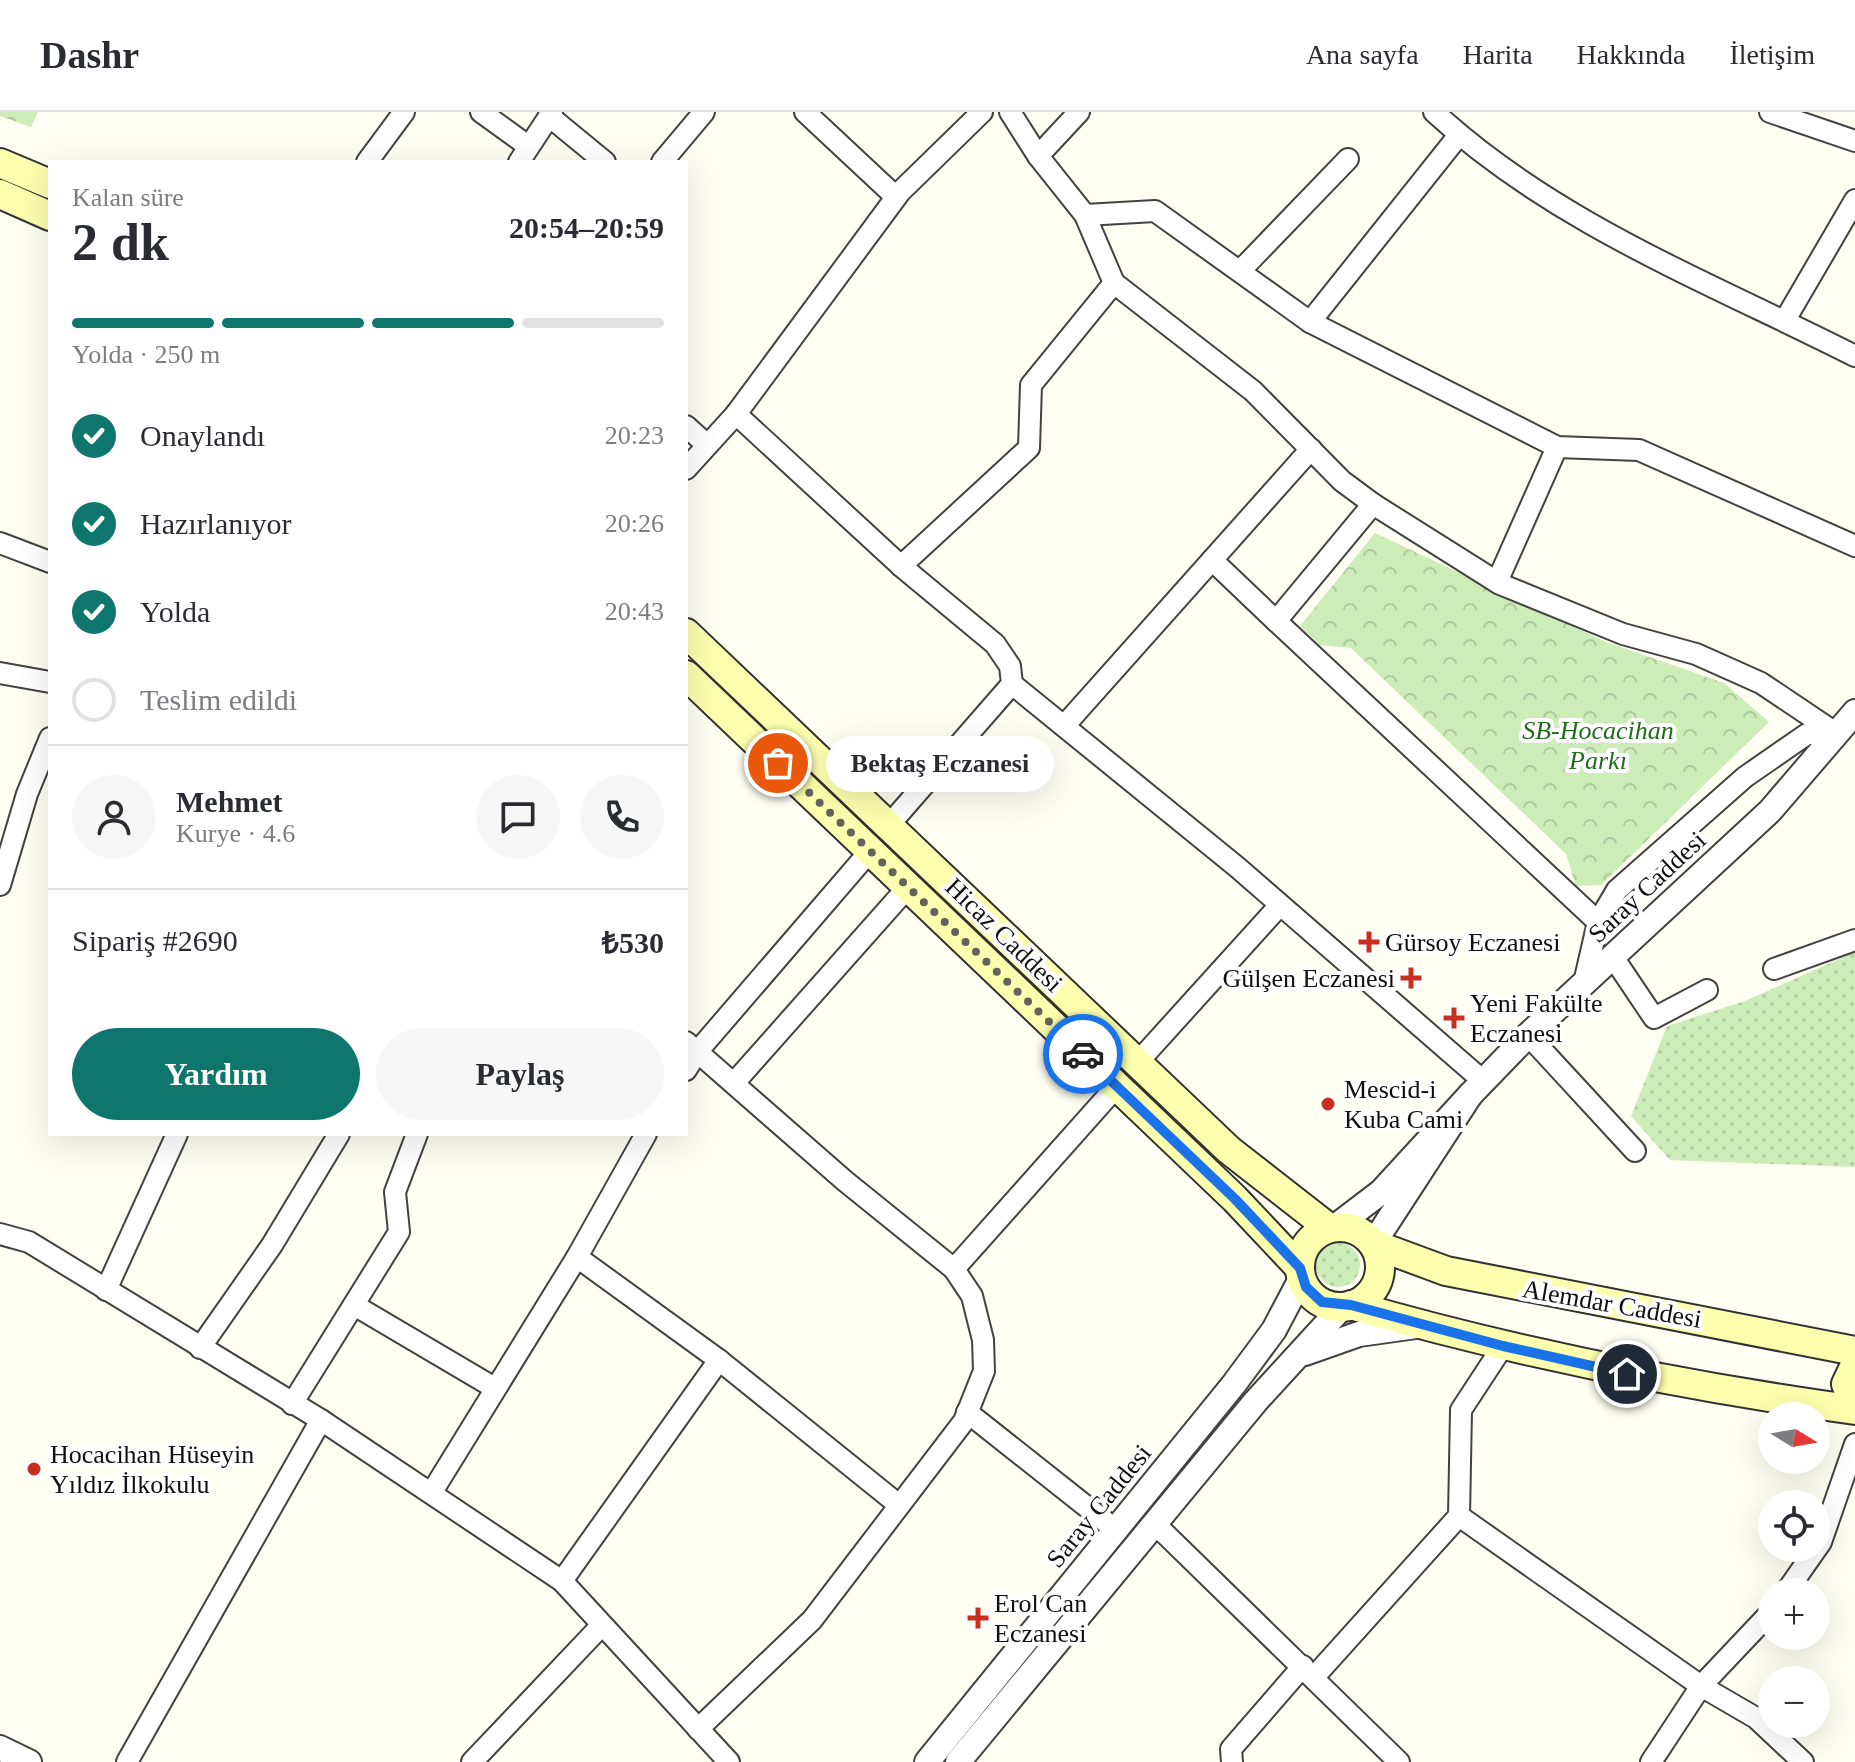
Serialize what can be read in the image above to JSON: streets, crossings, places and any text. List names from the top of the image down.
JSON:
{
  "streets": {
    "main road": ["Hicaz Caddesi", "Alemdar Caddesi"],
    "street": ["Saray Caddesi"]
  },
  "crossings": [
    ["Saray Caddesi", "Hicaz Caddesi"],
    ["Saray Caddesi", "Alemdar Caddesi"],
    ["Hicaz Caddesi", "Alemdar Caddesi"]
  ],
  "parks": ["SB-Hocacihan Parkı"],
  "places": {
    "other": ["Bektaş Eczanesi", "Mescid-i Kuba Cami", "Hocacihan Hüseyin Yıldız İlkokulu"],
    "health": [
      "Gürsoy Eczanesi",
      "Gülşen Eczanesi",
      "Yeni Fakülte Eczanesi",
      "Erol Can Eczanesi"
    ]
  },
  "north": "right",
  "page": {
    "header": "Dashr",
    "nav": [
      "Ana sayfa",
      "Harita",
      "Hakkında",
      "İletişim"
    ],
    "heading": ["2 dk", "Kalan süre", "20:54–20:59"],
    "panel": [
      "Mehmet",
      "Kurye · 4.6",
      "Sipariş #2690",
      "₺530"
    ],
    "bar": "Yolda · 250 m",
    "list": [
      ["Onaylandı", "20:23"],
      ["Hazırlanıyor", "20:26"],
      ["Yolda", "20:43"],
      "Teslim edildi"
    ],
    "bubble": "Bektaş Eczanesi",
    "buttons": ["Yardım", "Paylaş"],
    "map_buttons": ["+", "−"]
  }
}
